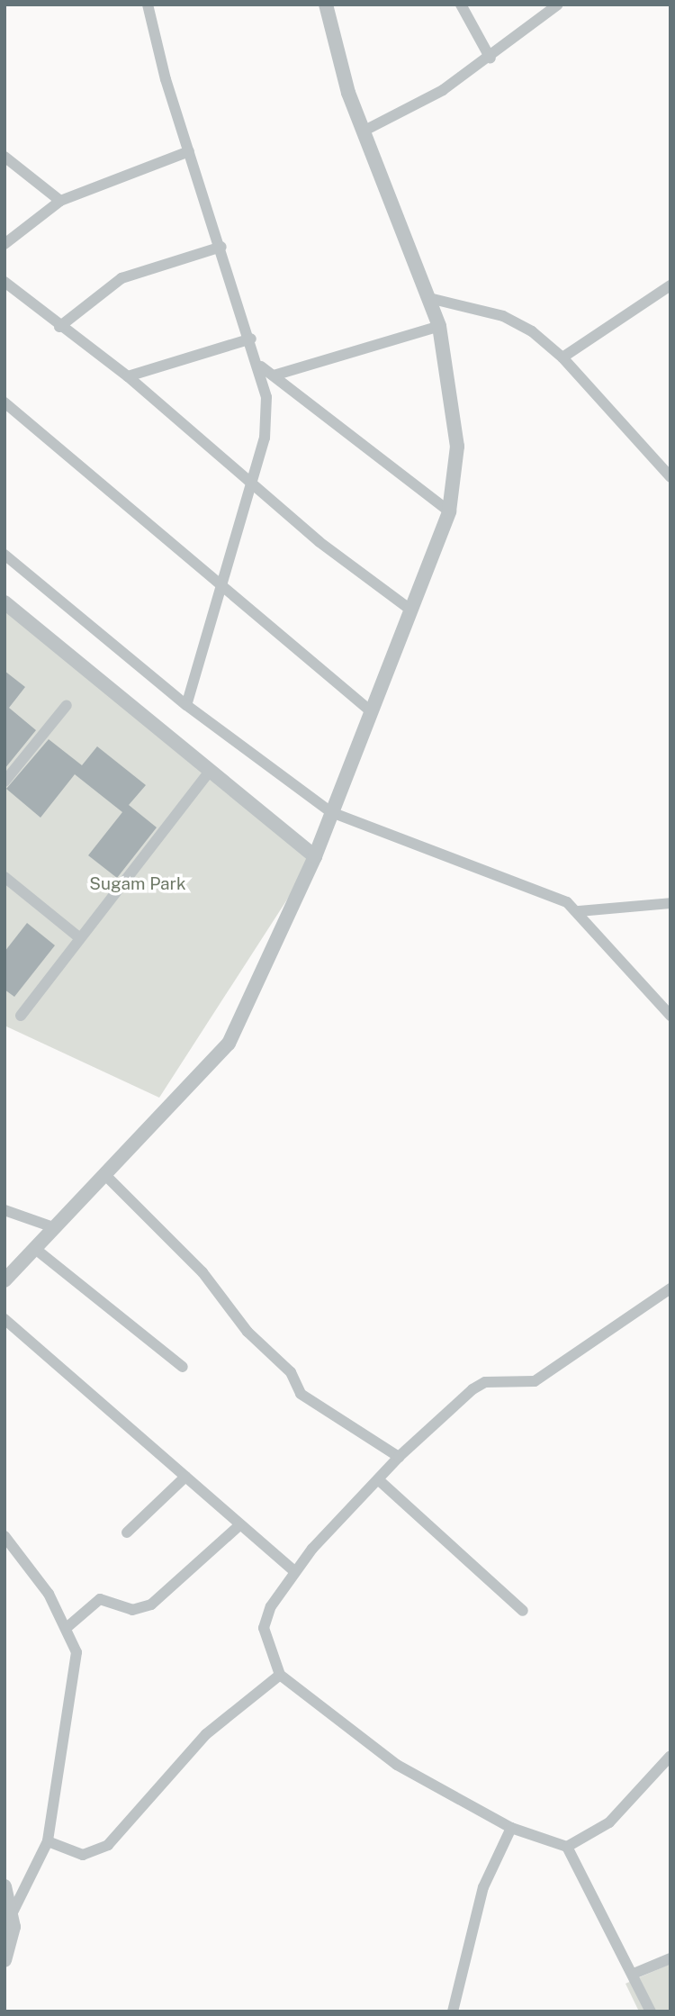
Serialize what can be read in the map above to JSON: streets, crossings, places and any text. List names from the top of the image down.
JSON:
{
  "parks": ["Sugam Park"]
}
